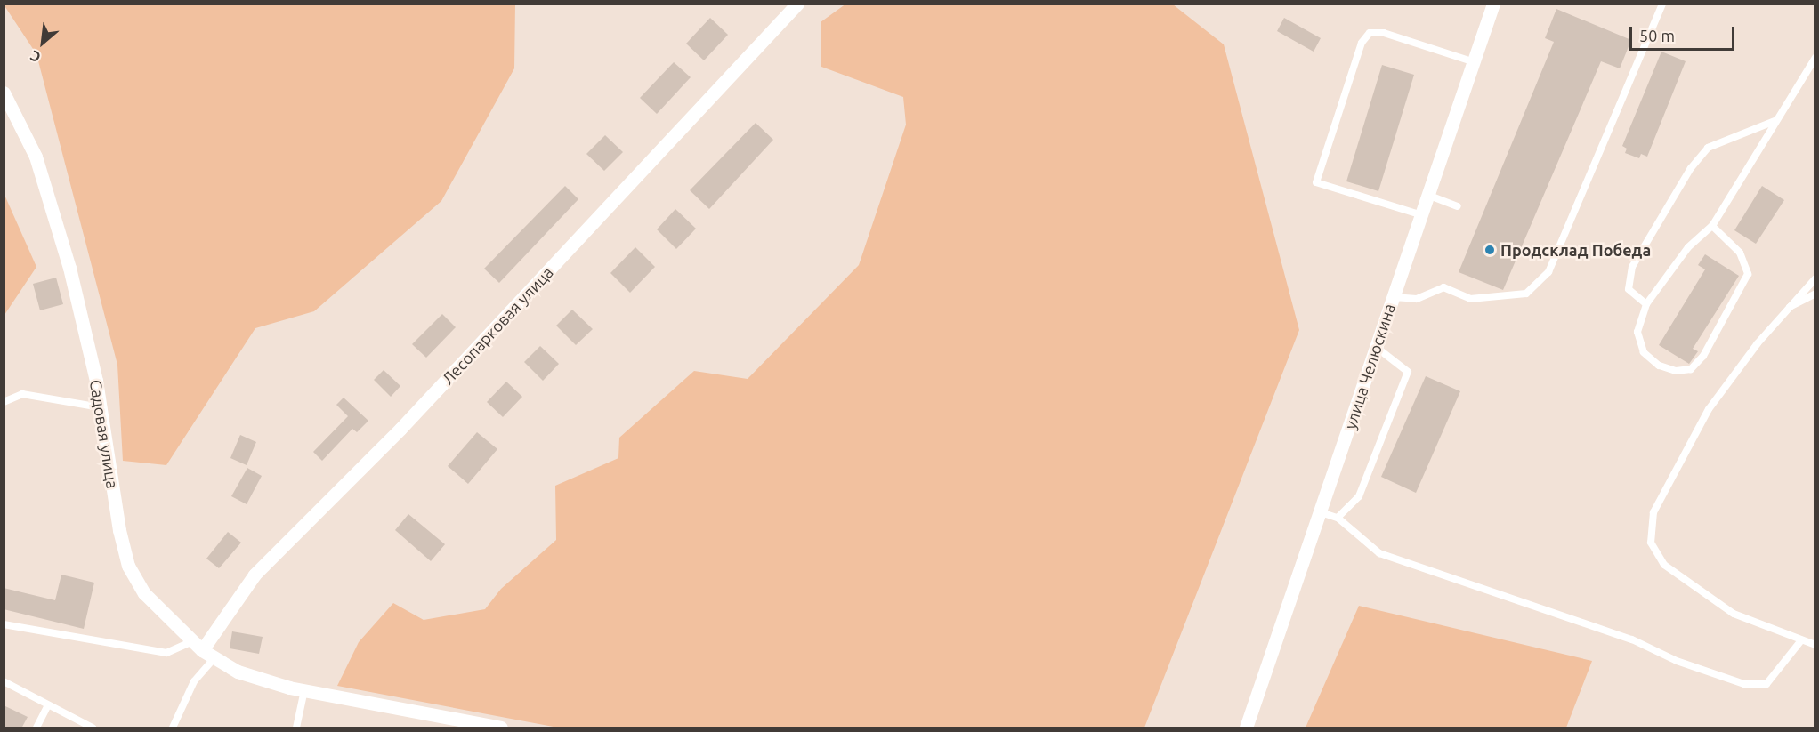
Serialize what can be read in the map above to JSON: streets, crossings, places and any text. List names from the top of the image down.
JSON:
{
  "streets": {
    "street": ["Лесопарковая улица", "улица Челюскина", "Садовая улица"]
  },
  "crossings": [
    ["Лесопарковая улица", "Садовая улица"]
  ],
  "places": ["Продсклад Победа"],
  "scale_bar": "50 m",
  "north": "bottom left"
}
